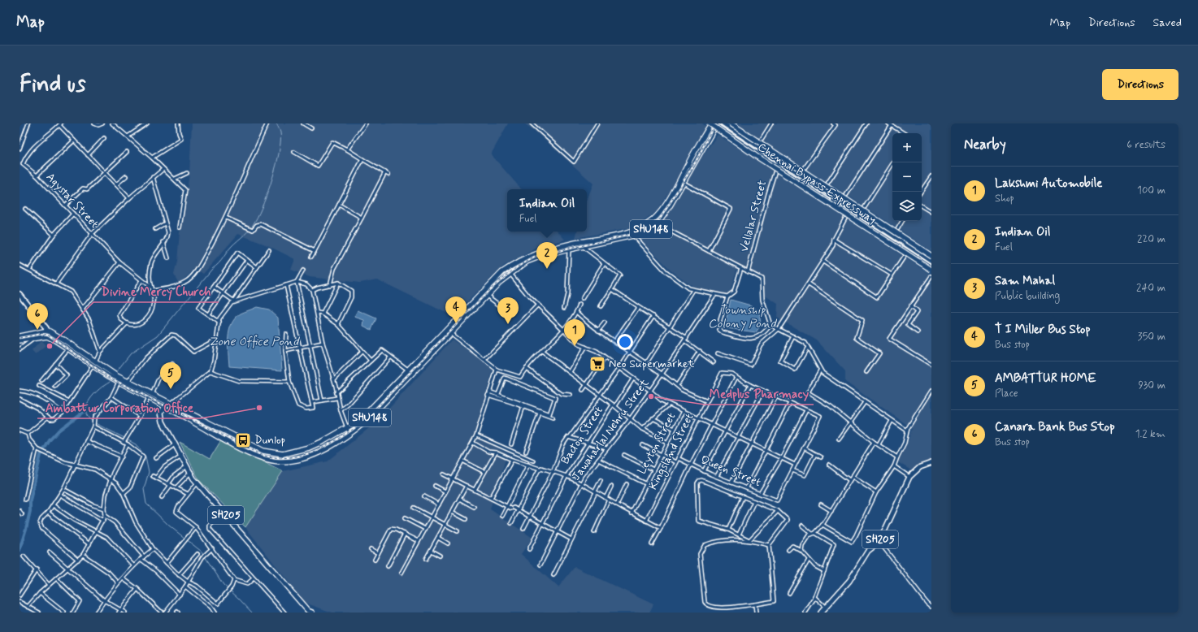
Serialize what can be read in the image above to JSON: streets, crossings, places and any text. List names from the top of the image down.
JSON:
{
  "streets": {
    "highway": ["Chennai Bypass Expressway", "SHU148"],
    "main road": ["SH205"],
    "street": [
      "Agystar Street",
      "Vellalar Street",
      "Jawaharlal Nehru Street",
      "Bacton Street",
      "Leyton Street",
      "Kingsland Street",
      "Queen Street"
    ]
  },
  "crossings": [
    ["Chennai Bypass Expressway", "SHU148"],
    ["SHU148", "SH205"],
    ["Kingsland Street", "Queen Street"]
  ],
  "water": ["Township Colony Pond", "Zone Office Pond"],
  "places": {
    "other": ["Divine Mercy Church", "Medplus Pharmacy", "Ambattur Corporation Office"],
    "supermarket": ["Neo Supermarket"],
    "bus stop": ["Dunlop"]
  },
  "page": {
    "header": "Map",
    "nav": ["Map", "Directions", "Saved"],
    "buttons": "Directions",
    "title": "Find us",
    "heading": ["Nearby", "6 results"],
    "map_buttons": ["+", "−"],
    "list": [
      {
        "mark": "1",
        "name": "Lakshmi Automobile",
        "note": "Shop",
        "value": "100 m"
      },
      {
        "mark": "2",
        "name": "Indian Oil",
        "note": "Fuel",
        "value": "220 m"
      },
      {
        "mark": "3",
        "name": "Sam Mahal",
        "note": "Public building",
        "value": "240 m"
      },
      {
        "mark": "4",
        "name": "T I Miller Bus Stop",
        "note": "Bus stop",
        "value": "350 m"
      },
      {
        "mark": "5",
        "name": "AMBATTUR HOME",
        "note": "Place",
        "value": "930 m"
      },
      {
        "mark": "6",
        "name": "Canara Bank Bus Stop",
        "note": "Bus stop",
        "value": "1.2 km"
      }
    ],
    "popup": ["Indian Oil", "Fuel"],
    "pins": [
      "2",
      "4",
      "3",
      "6",
      "1",
      "5"
    ]
  }
}
